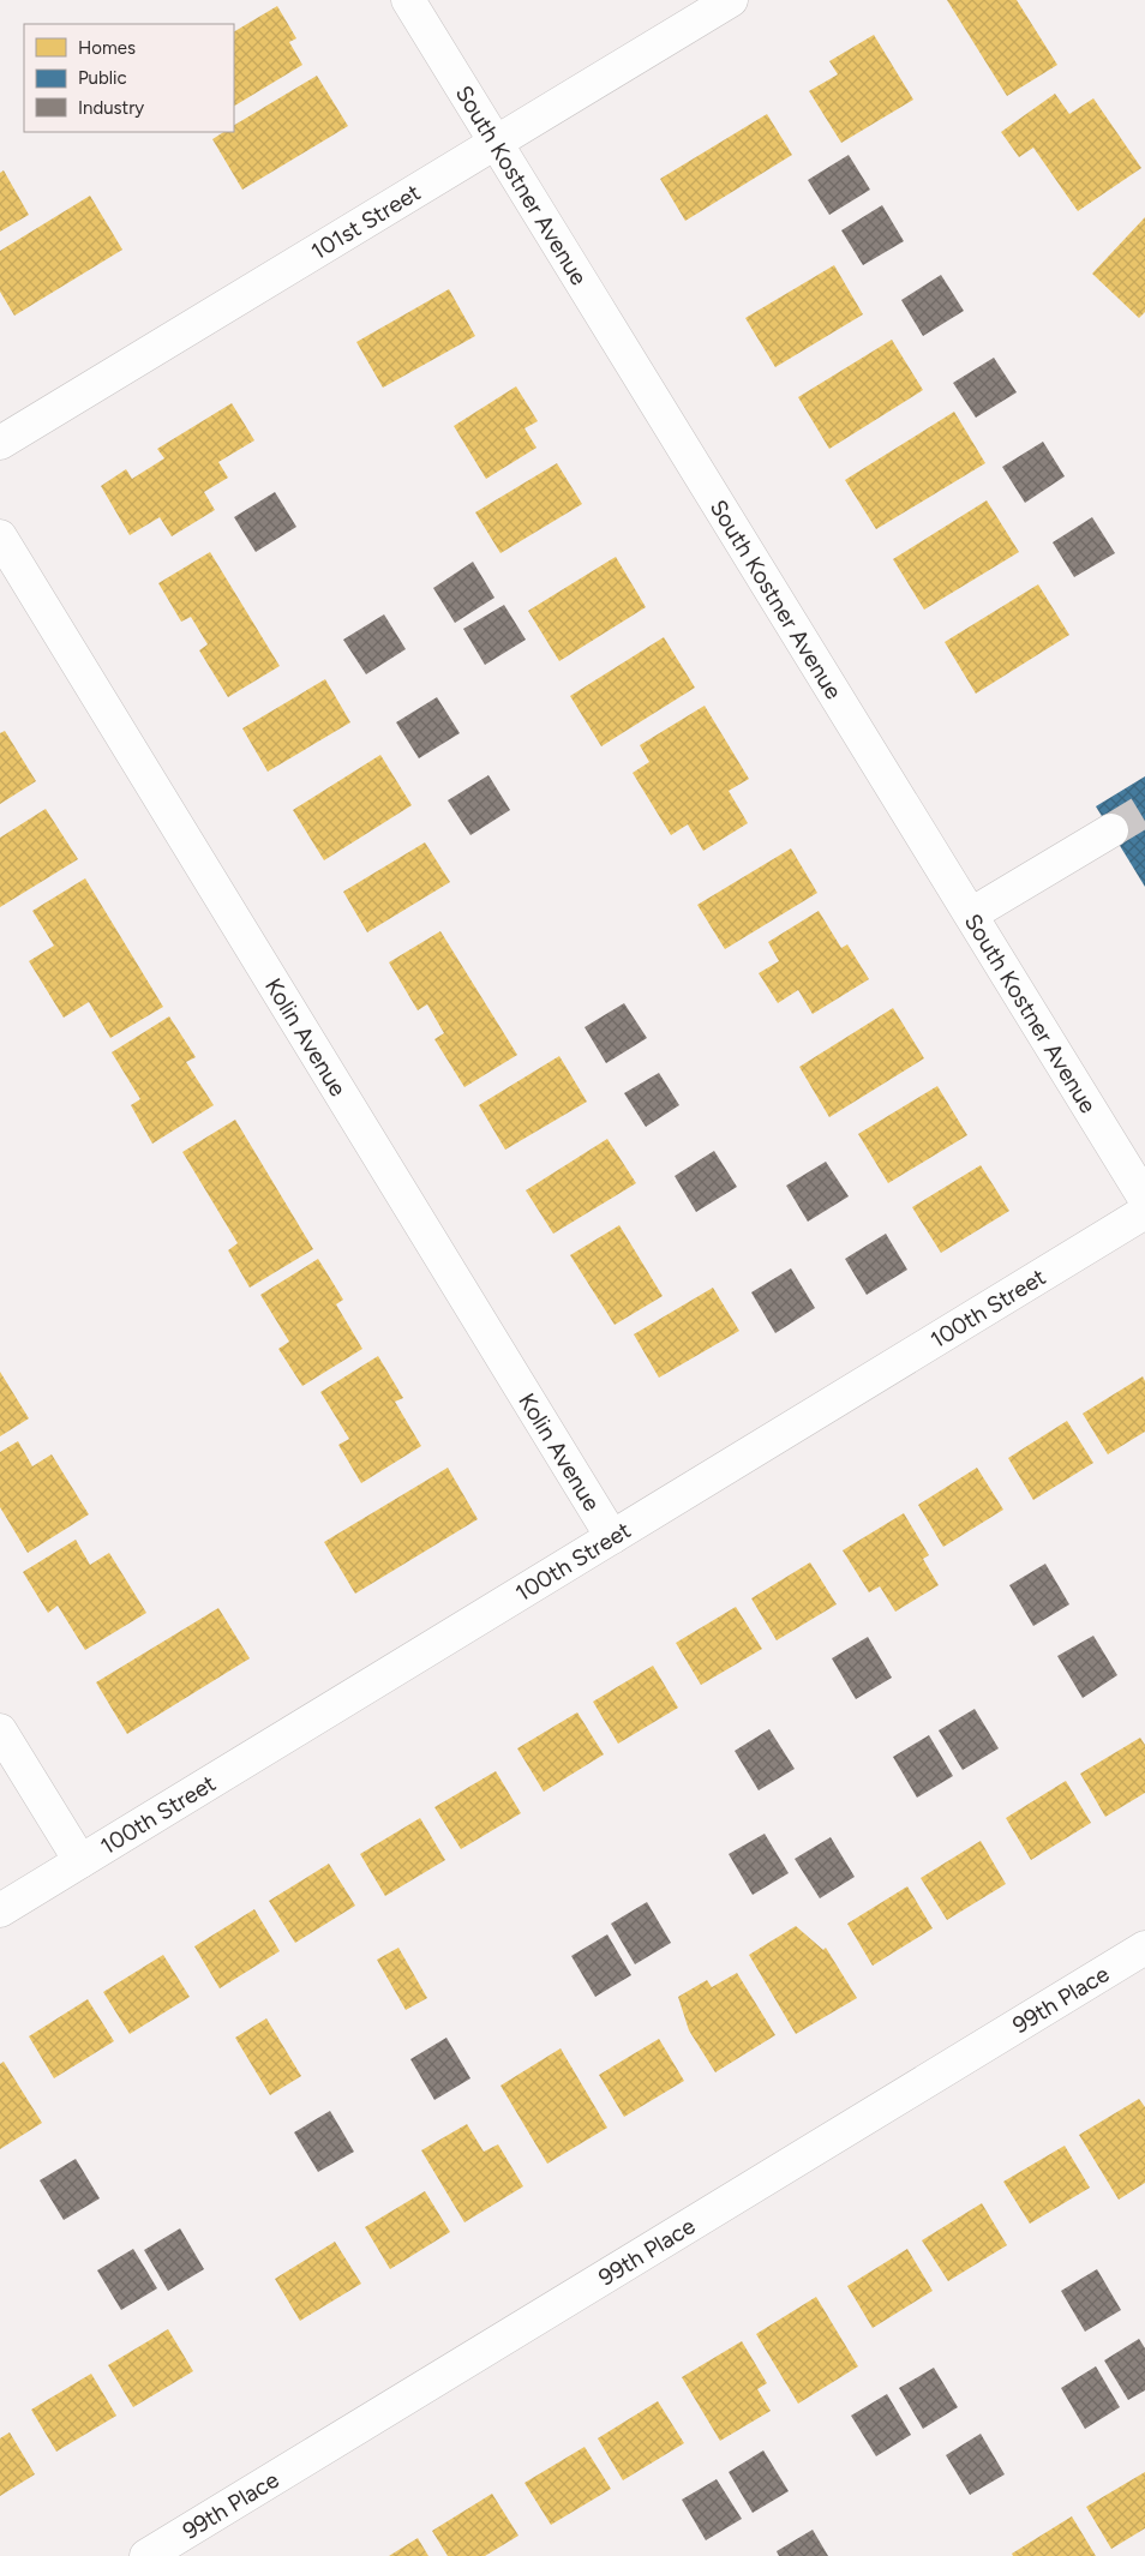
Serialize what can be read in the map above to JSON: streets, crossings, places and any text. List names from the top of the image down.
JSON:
{
  "streets": {
    "street": [
      "South Kostner Avenue",
      "101st Street",
      "Kolin Avenue",
      "100th Street",
      "99th Place"
    ]
  },
  "crossings": [
    ["South Kostner Avenue", "101st Street"],
    ["Kolin Avenue", "100th Street"]
  ],
  "legend": ["Homes", "Public", "Industry"]
}
